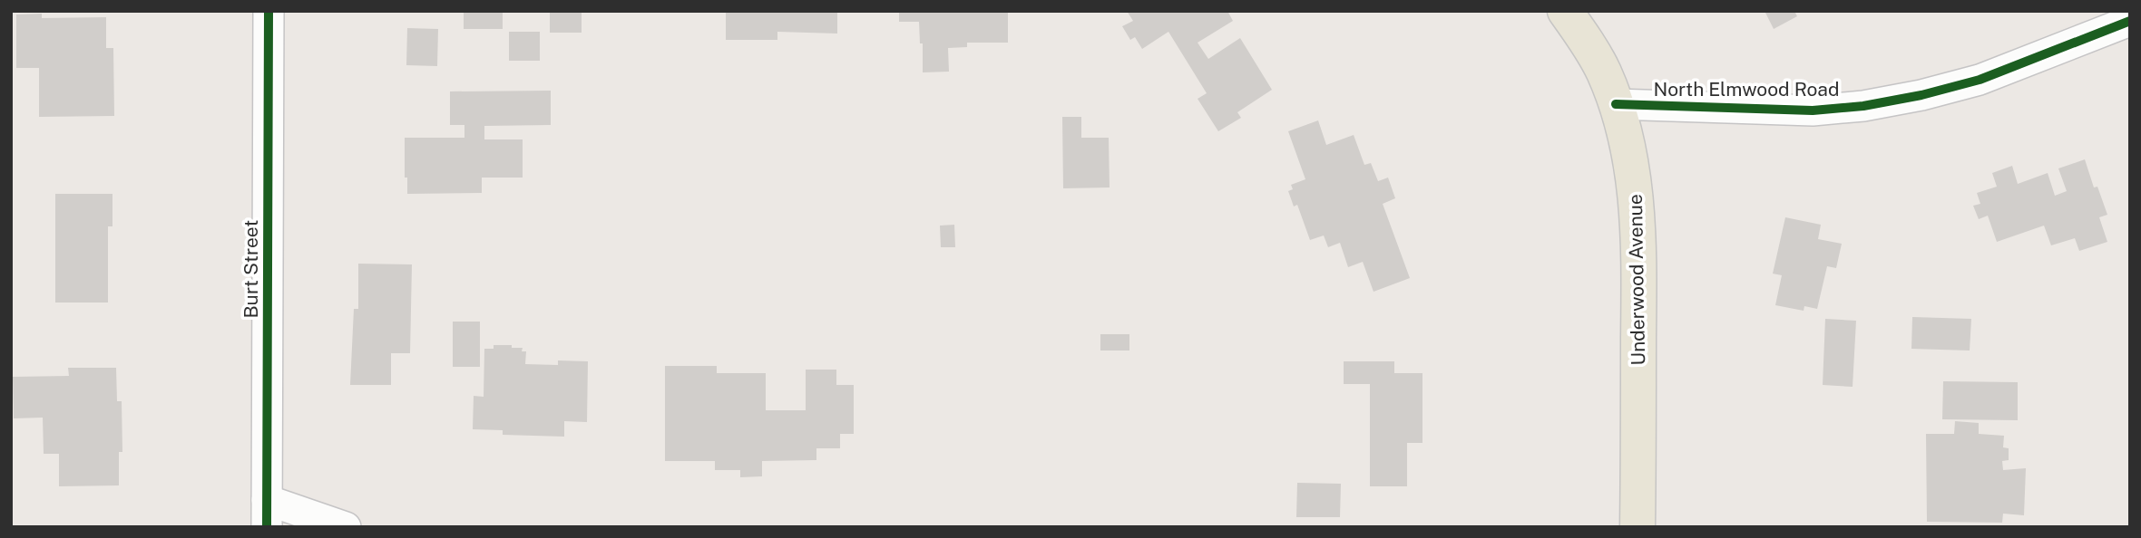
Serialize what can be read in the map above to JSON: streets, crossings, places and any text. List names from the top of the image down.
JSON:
{
  "streets": {
    "main road": ["Underwood Avenue"],
    "street": ["North Elmwood Road", "Burt Street"]
  },
  "crossings": [
    ["North Elmwood Road", "Underwood Avenue"]
  ]
}
